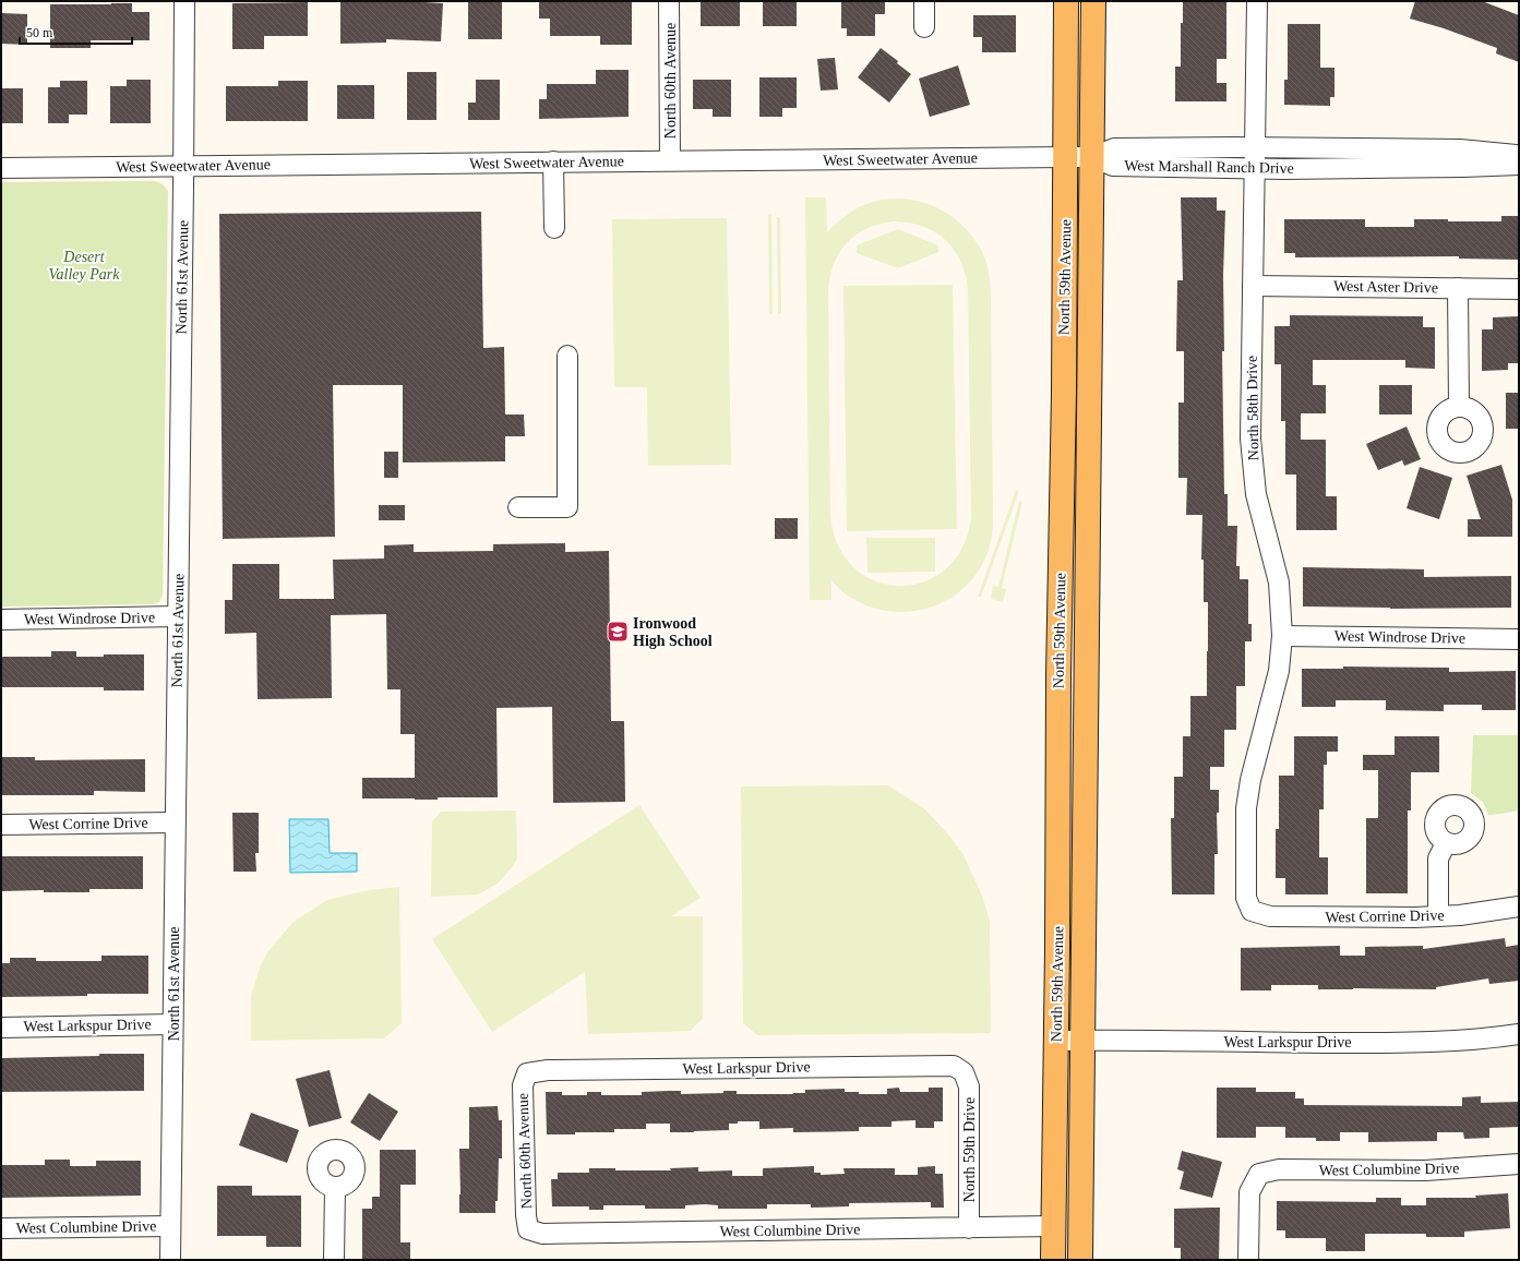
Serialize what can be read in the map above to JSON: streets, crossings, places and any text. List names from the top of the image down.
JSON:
{
  "streets": {
    "main road": ["North 59th Avenue"],
    "street": [
      "North 60th Avenue",
      "West Sweetwater Avenue",
      "West Marshall Ranch Drive",
      "North 61st Avenue",
      "West Aster Drive",
      "North 58th Drive",
      "West Windrose Drive",
      "West Corrine Drive",
      "West Larkspur Drive",
      "North 59th Drive",
      "West Columbine Drive"
    ]
  },
  "crossings": [
    ["North 60th Avenue", "West Sweetwater Avenue"],
    ["North 60th Avenue", "West Larkspur Drive"],
    ["North 60th Avenue", "West Columbine Drive"],
    ["West Sweetwater Avenue", "West Marshall Ranch Drive"],
    ["West Sweetwater Avenue", "North 61st Avenue"],
    ["West Sweetwater Avenue", "North 59th Avenue"],
    ["West Marshall Ranch Drive", "North 59th Avenue"],
    ["West Marshall Ranch Drive", "North 58th Drive"],
    ["North 61st Avenue", "West Windrose Drive"],
    ["North 61st Avenue", "West Corrine Drive"],
    ["North 61st Avenue", "West Larkspur Drive"],
    ["North 61st Avenue", "West Columbine Drive"],
    ["North 59th Avenue", "West Larkspur Drive"],
    ["North 59th Avenue", "West Columbine Drive"],
    ["West Aster Drive", "North 58th Drive"],
    ["North 58th Drive", "West Windrose Drive"],
    ["North 58th Drive", "West Corrine Drive"],
    ["West Larkspur Drive", "North 59th Drive"],
    ["North 59th Drive", "West Columbine Drive"]
  ],
  "parks": ["Desert Valley Park"],
  "places": {
    "school or university": ["Ironwood High School"]
  },
  "scale_bar": "50 m"
}
